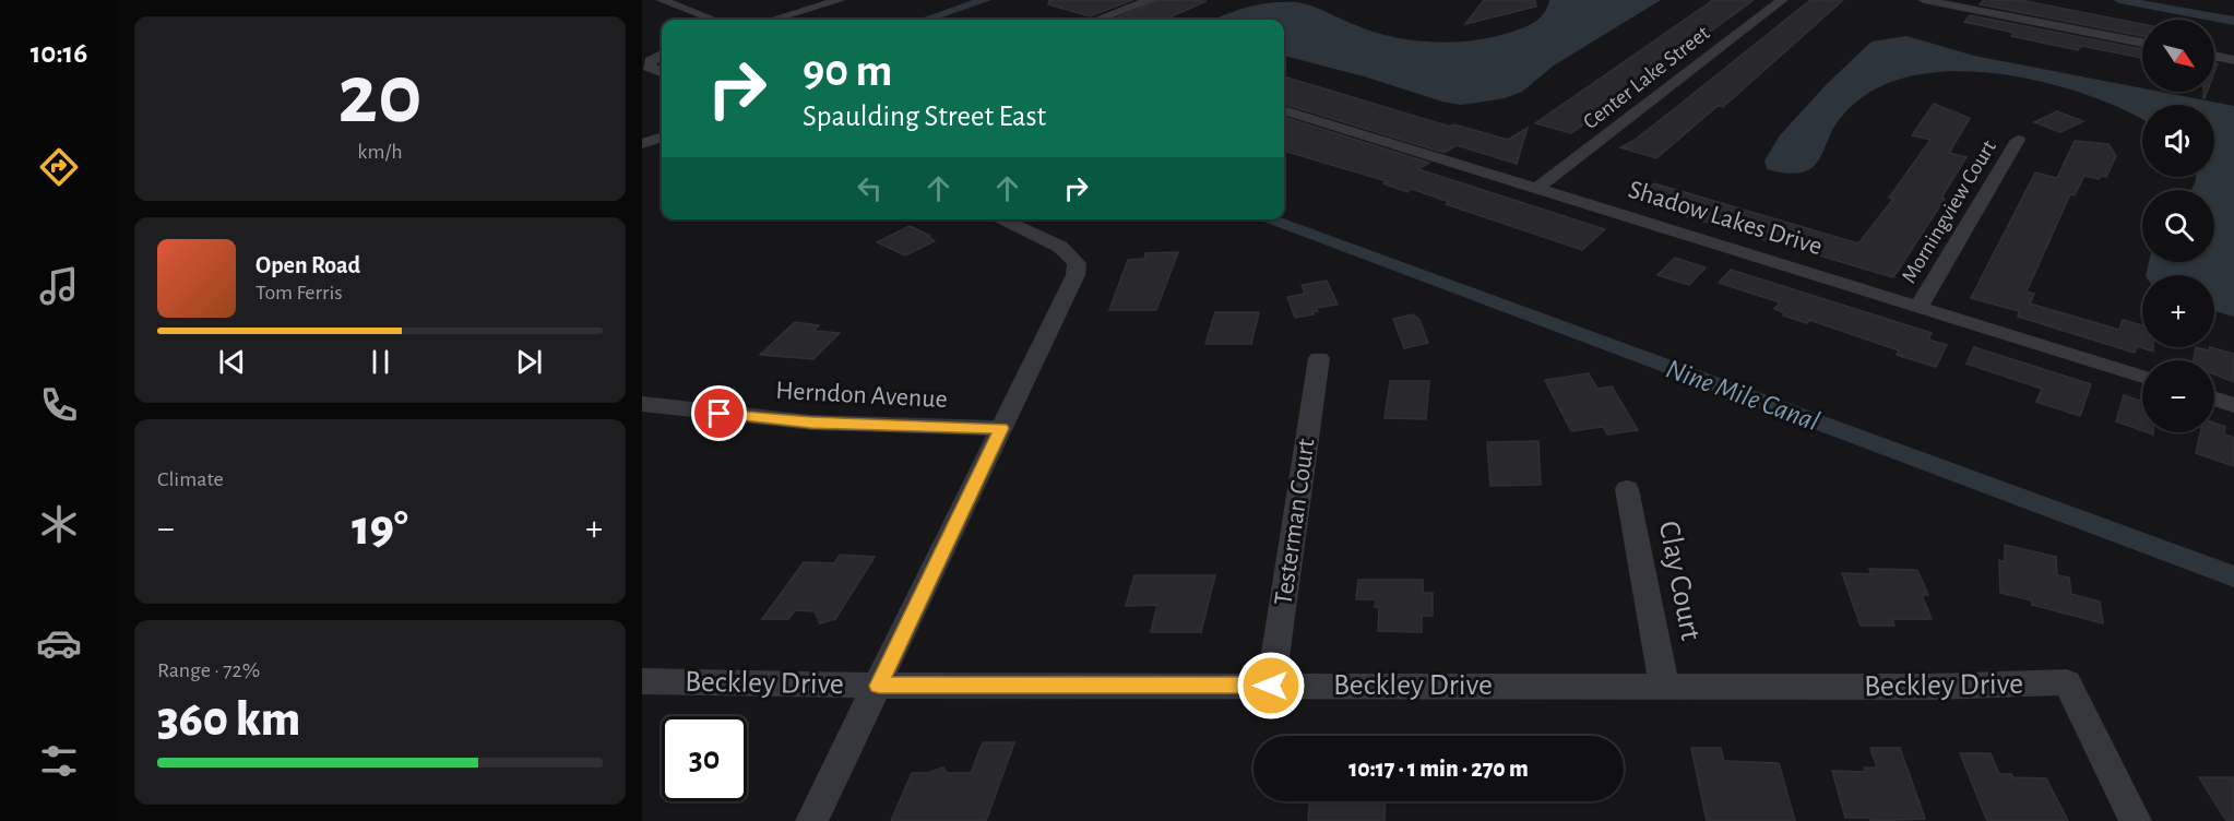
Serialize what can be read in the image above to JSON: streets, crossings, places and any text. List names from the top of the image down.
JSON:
{
  "streets": {
    "street": [
      "Center Lake Street",
      "Morningview Court",
      "Shadow Lakes Drive",
      "Herndon Avenue",
      "Testerman Court",
      "Clay Court",
      "Beckley Drive"
    ]
  },
  "crossings": [
    ["Center Lake Street", "Shadow Lakes Drive"],
    ["Morningview Court", "Shadow Lakes Drive"],
    ["Testerman Court", "Beckley Drive"],
    ["Clay Court", "Beckley Drive"]
  ],
  "water": ["Nine Mile Canal"],
  "north": "bottom right",
  "page": {
    "tabs": "10:16",
    "tile": [
      ["20", "km/h"],
      "Climate",
      ["Range · 72%", "360 km"]
    ],
    "map_buttons": ["+", "−"],
    "turn": ["90 m", "Spaulding Street East"],
    "song": ["Open Road", "Tom Ferris"],
    "heat": ["−", "19°", "+"],
    "limit": "30",
    "trip": "10:17 · 1 min · 270 m"
  }
}
